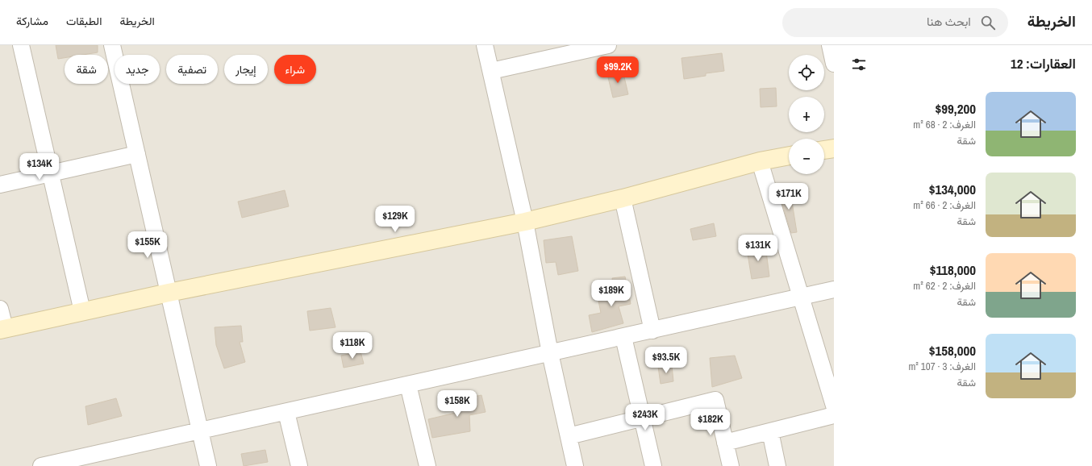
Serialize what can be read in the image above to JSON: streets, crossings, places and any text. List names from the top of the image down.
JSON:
{
  "page": {
    "header": "الخريطة",
    "search": "ابحث هنا",
    "nav": ["الخريطة", "الطبقات", "مشاركة"],
    "heading": "العقارات: 12",
    "map_buttons": ["+", "−"],
    "chip": [
      "شراء",
      "إيجار",
      "تصفية",
      "جديد",
      "شقة"
    ],
    "price": [
      "$99.2K",
      "$134K",
      "$171K",
      "$129K",
      "$155K",
      "$131K",
      "$189K",
      "$118K",
      "$93.5K",
      "$158K",
      "$243K",
      "$182K"
    ],
    "list": [
      {
        "name": "$99,200",
        "note": "الغرف: 2 · 68 m² · شقة"
      },
      {
        "name": "$134,000",
        "note": "الغرف: 2 · 66 m² · شقة"
      },
      {
        "name": "$118,000",
        "note": "الغرف: 2 · 62 m² · شقة"
      },
      {
        "name": "$158,000",
        "note": "الغرف: 3 · 107 m² · شقة"
      }
    ]
  }
}
